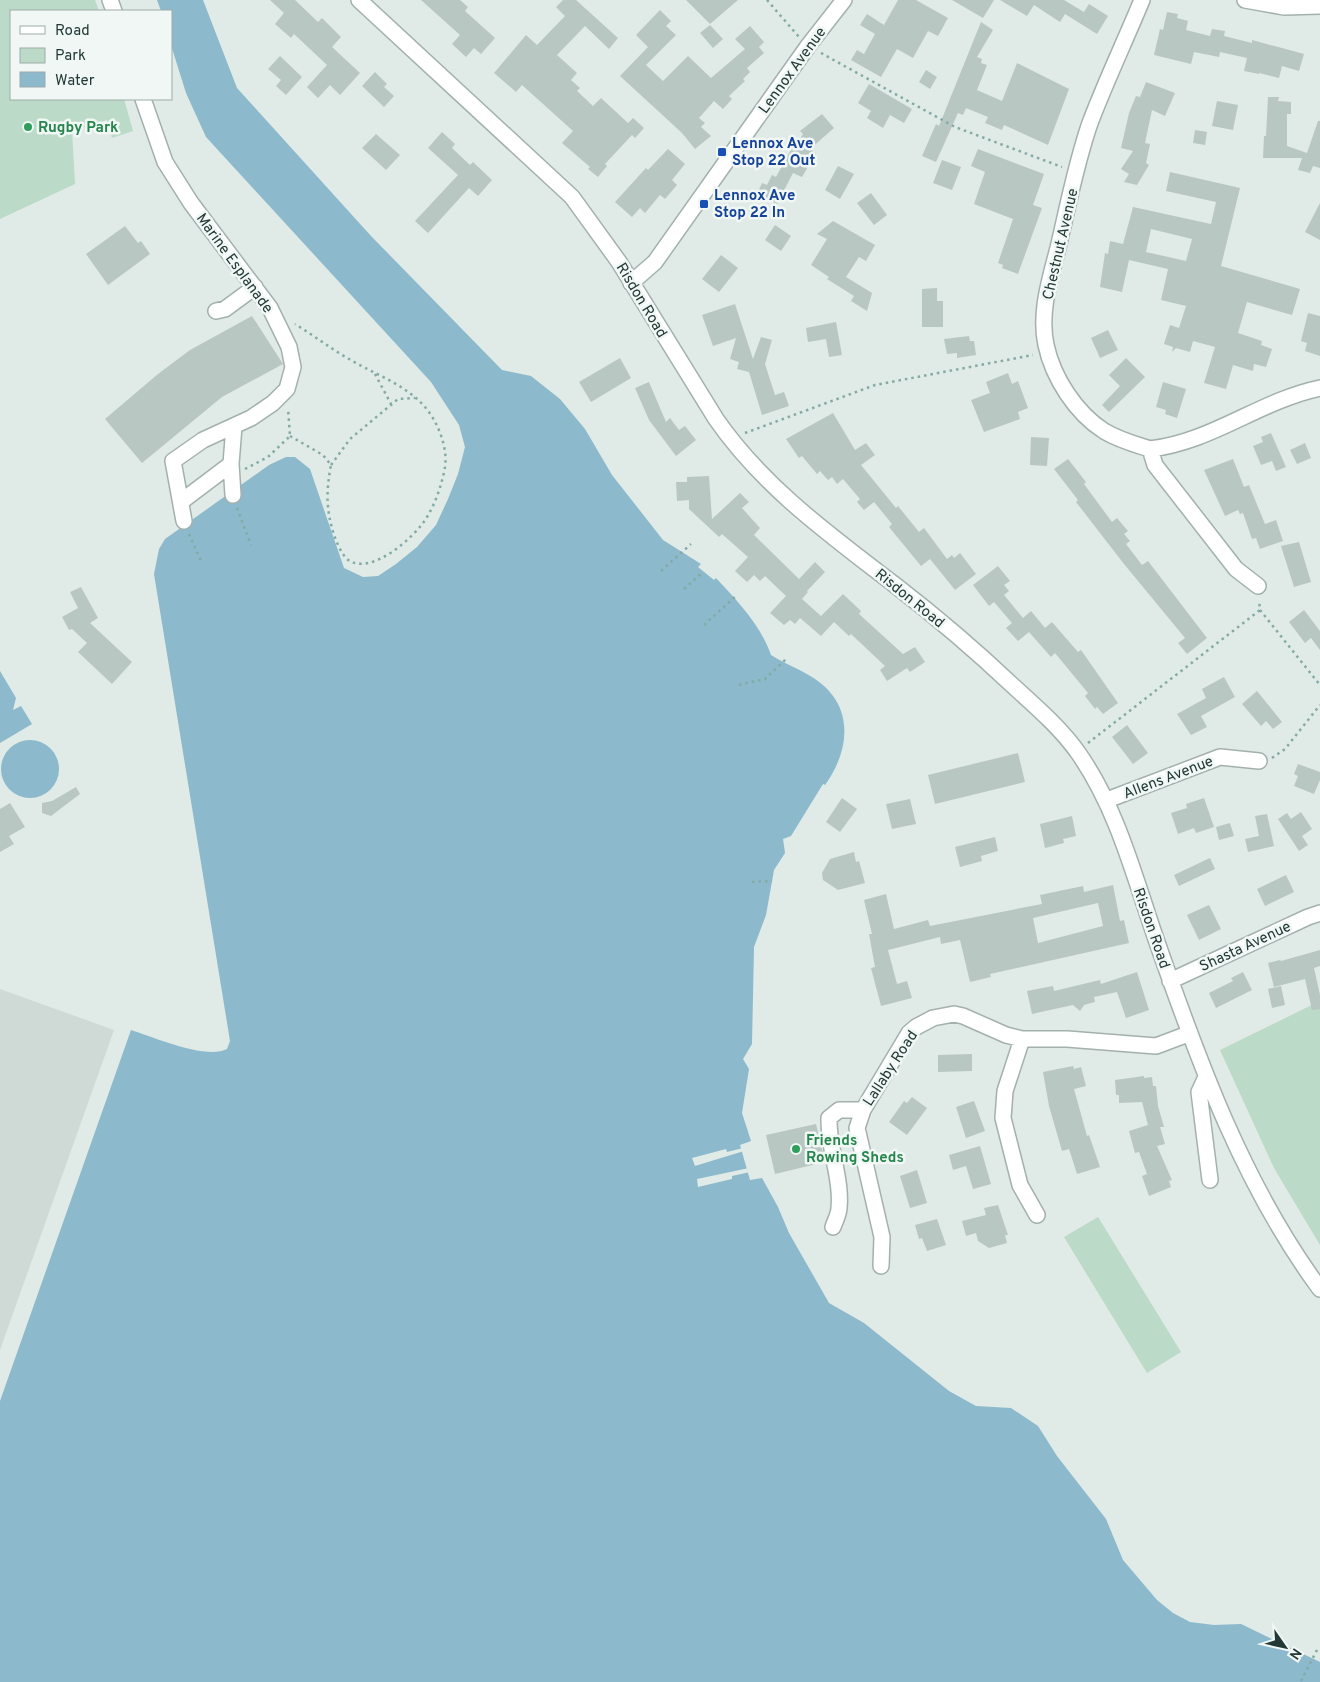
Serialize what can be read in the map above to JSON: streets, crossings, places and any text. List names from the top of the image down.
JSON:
{
  "streets": {
    "street": [
      "Lennox Avenue",
      "Chestnut Avenue",
      "Marine Esplanade",
      "Risdon Road",
      "Allens Avenue",
      "Shasta Avenue",
      "Lallaby Road"
    ]
  },
  "crossings": [
    ["Lennox Avenue", "Risdon Road"],
    ["Risdon Road", "Allens Avenue"],
    ["Risdon Road", "Shasta Avenue"],
    ["Risdon Road", "Lallaby Road"]
  ],
  "places": {
    "other": ["Rugby Park", "Friends Rowing Sheds"],
    "transit": ["Lennox Ave Stop 22 Out", "Lennox Ave Stop 22 In"]
  },
  "legend": ["Road", "Park", "Water"],
  "north": "bottom right"
}
